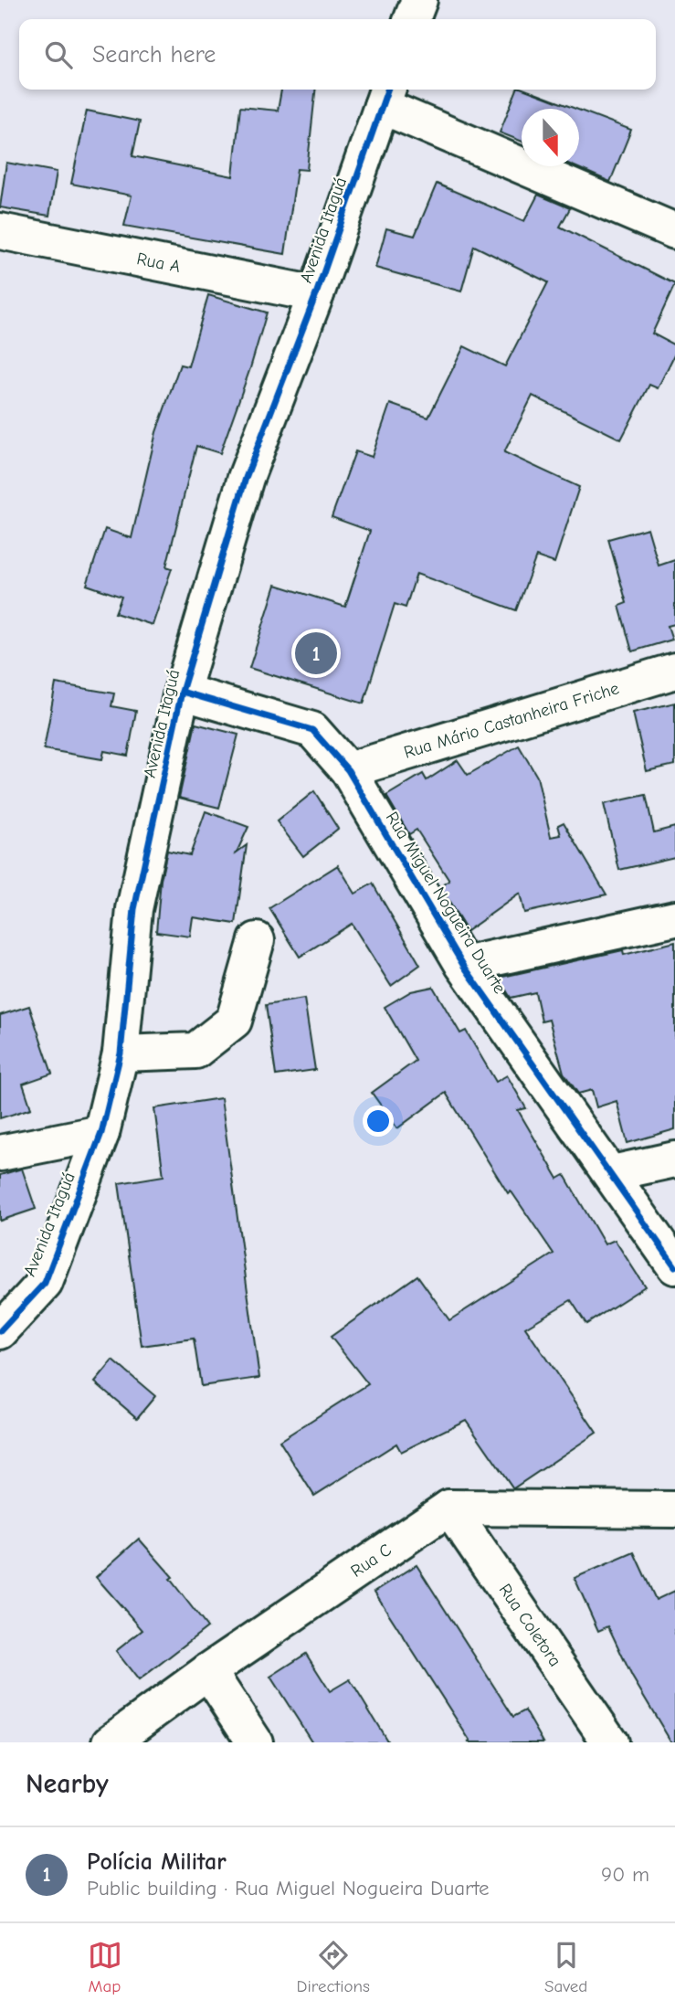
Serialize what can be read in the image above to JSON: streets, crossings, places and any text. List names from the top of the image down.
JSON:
{
  "streets": {
    "street": [
      "Avenida Itaguá",
      "Rua A",
      "Rua Mário Castanheira Friche",
      "Rua Miguel Nogueira Duarte",
      "Rua C",
      "Rua Coletora"
    ]
  },
  "crossings": [
    ["Avenida Itaguá", "Rua A"],
    ["Avenida Itaguá", "Rua Miguel Nogueira Duarte"],
    ["Rua Mário Castanheira Friche", "Rua Miguel Nogueira Duarte"],
    ["Rua C", "Rua Coletora"]
  ],
  "north": "bottom",
  "page": {
    "search": "Search here",
    "pins": "1",
    "heading": "Nearby",
    "list": [
      {
        "mark": "1",
        "name": "Polícia Militar",
        "note": "Public building · Rua Miguel Nogueira Duarte",
        "value": "90 m"
      }
    ],
    "nav": ["Map", "Directions", "Saved"]
  }
}
